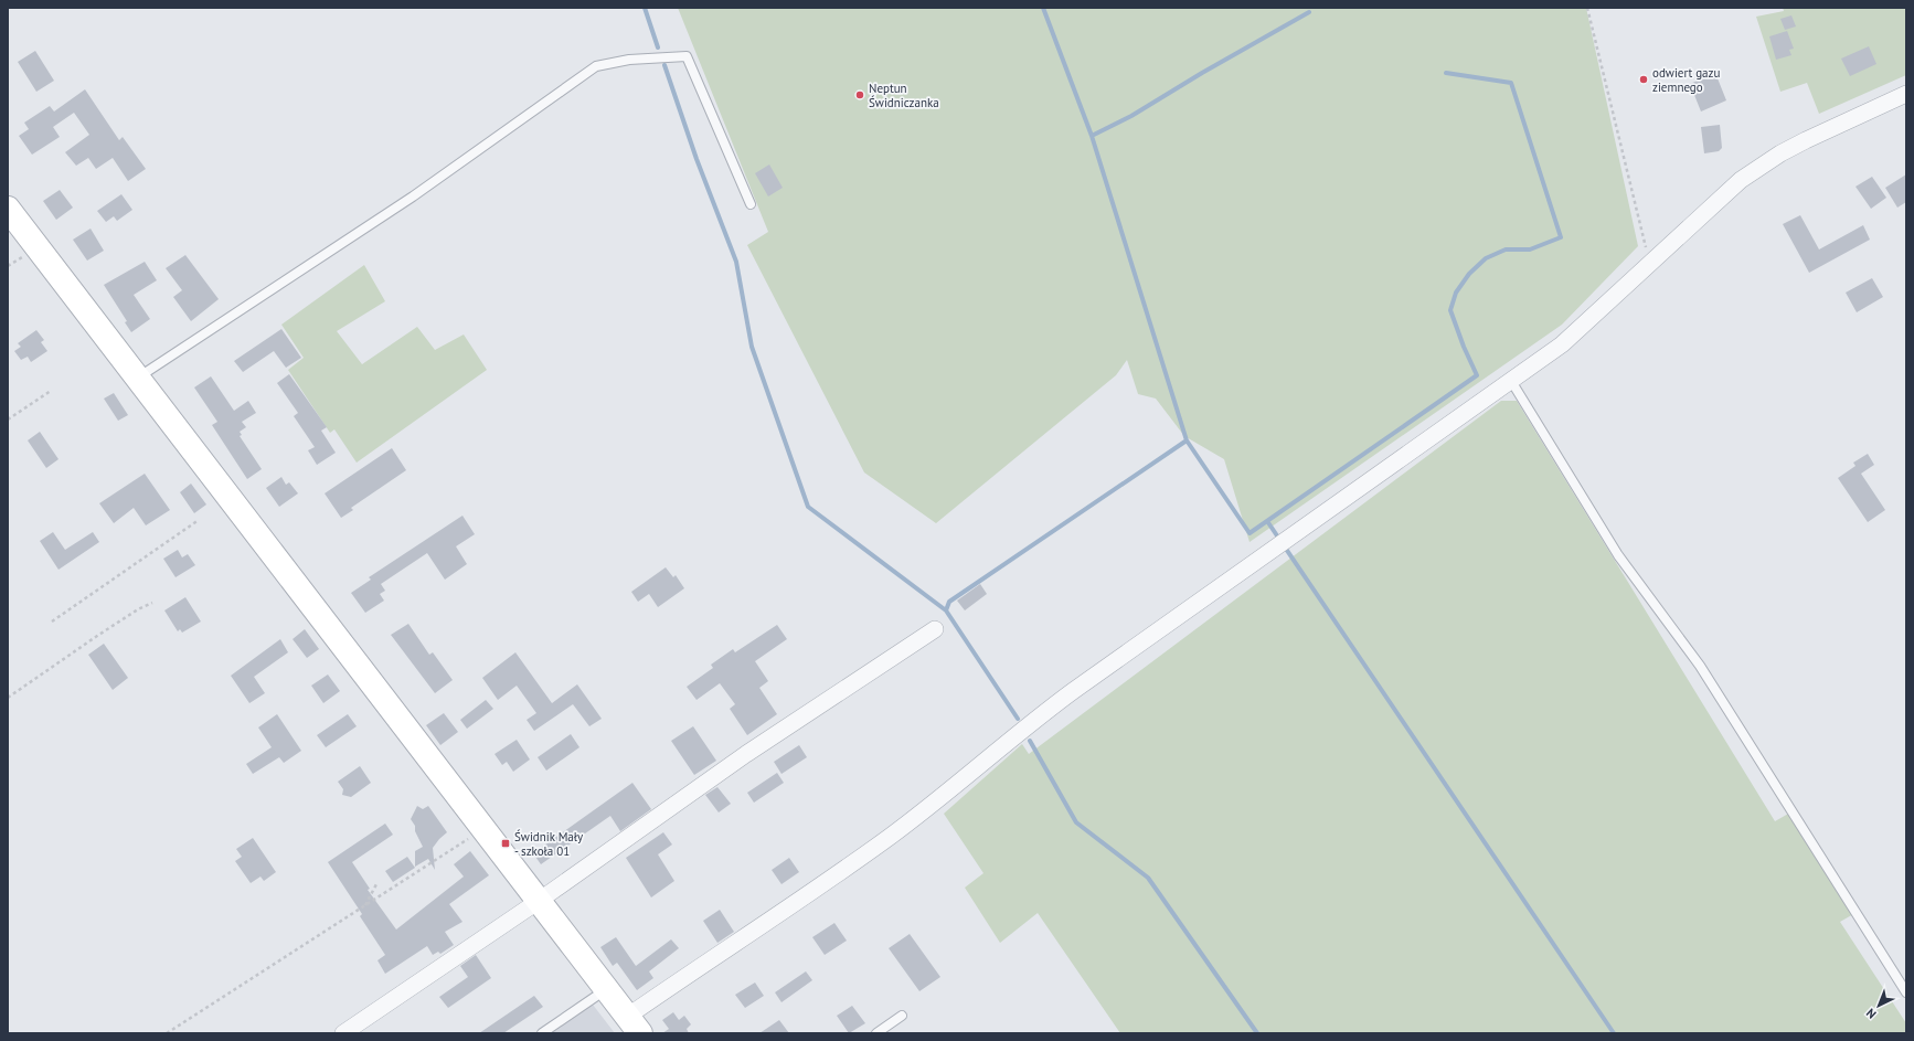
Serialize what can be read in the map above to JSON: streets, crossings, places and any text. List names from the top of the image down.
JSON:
{
  "places": {
    "other": ["odwiert gazu ziemnego", "Neptun Świdniczanka"],
    "transit": ["Świdnik Mały - szkoła 01"]
  },
  "north": "bottom left"
}
